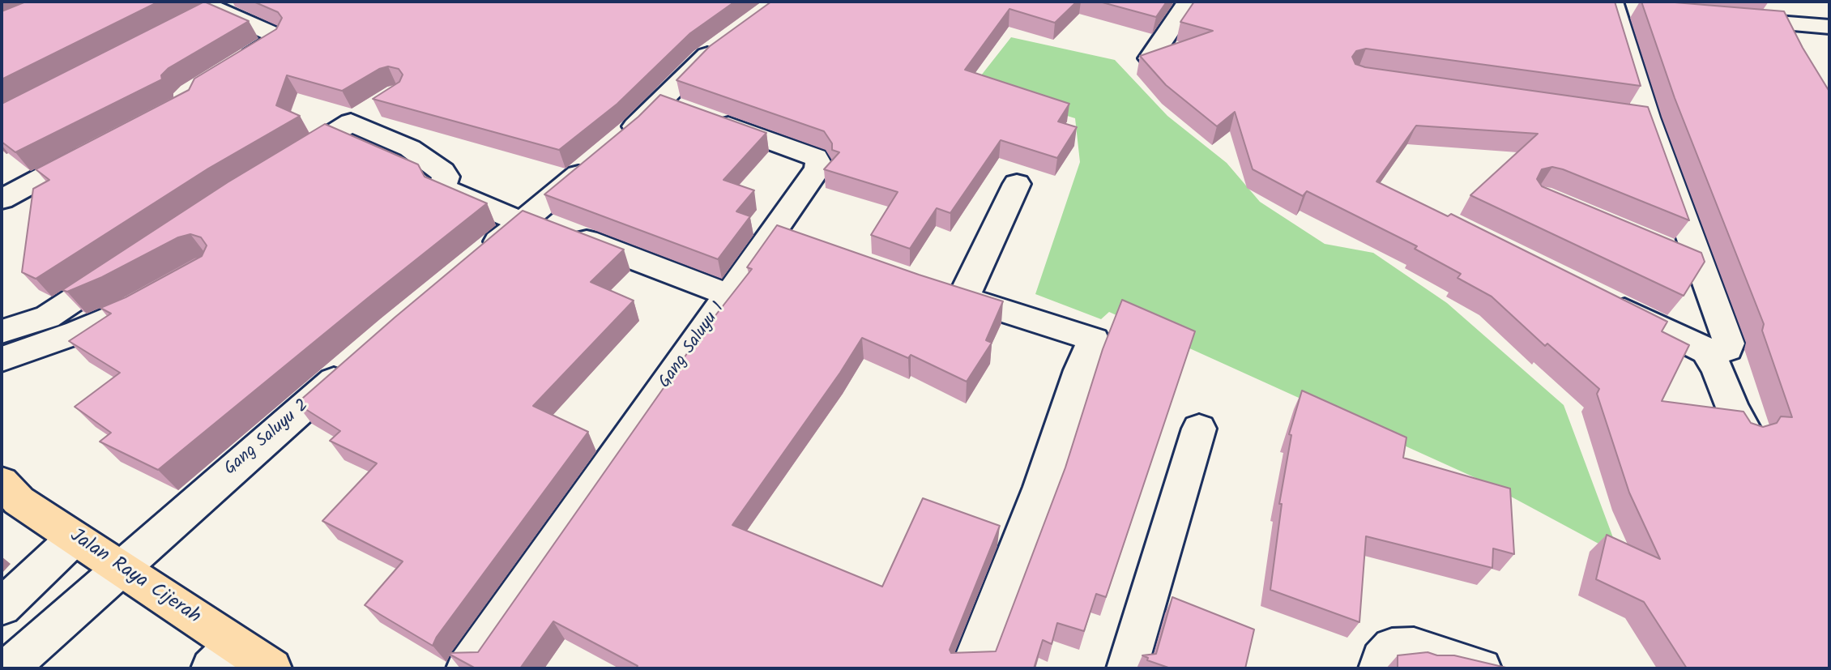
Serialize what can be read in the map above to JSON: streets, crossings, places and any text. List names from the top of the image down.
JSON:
{
  "streets": {
    "main road": ["Jalan Raya Cijerah"],
    "street": ["Gang Saluyu 1", "Gang Saluyu 2"]
  },
  "crossings": [
    ["Gang Saluyu 2", "Jalan Raya Cijerah"]
  ]
}
